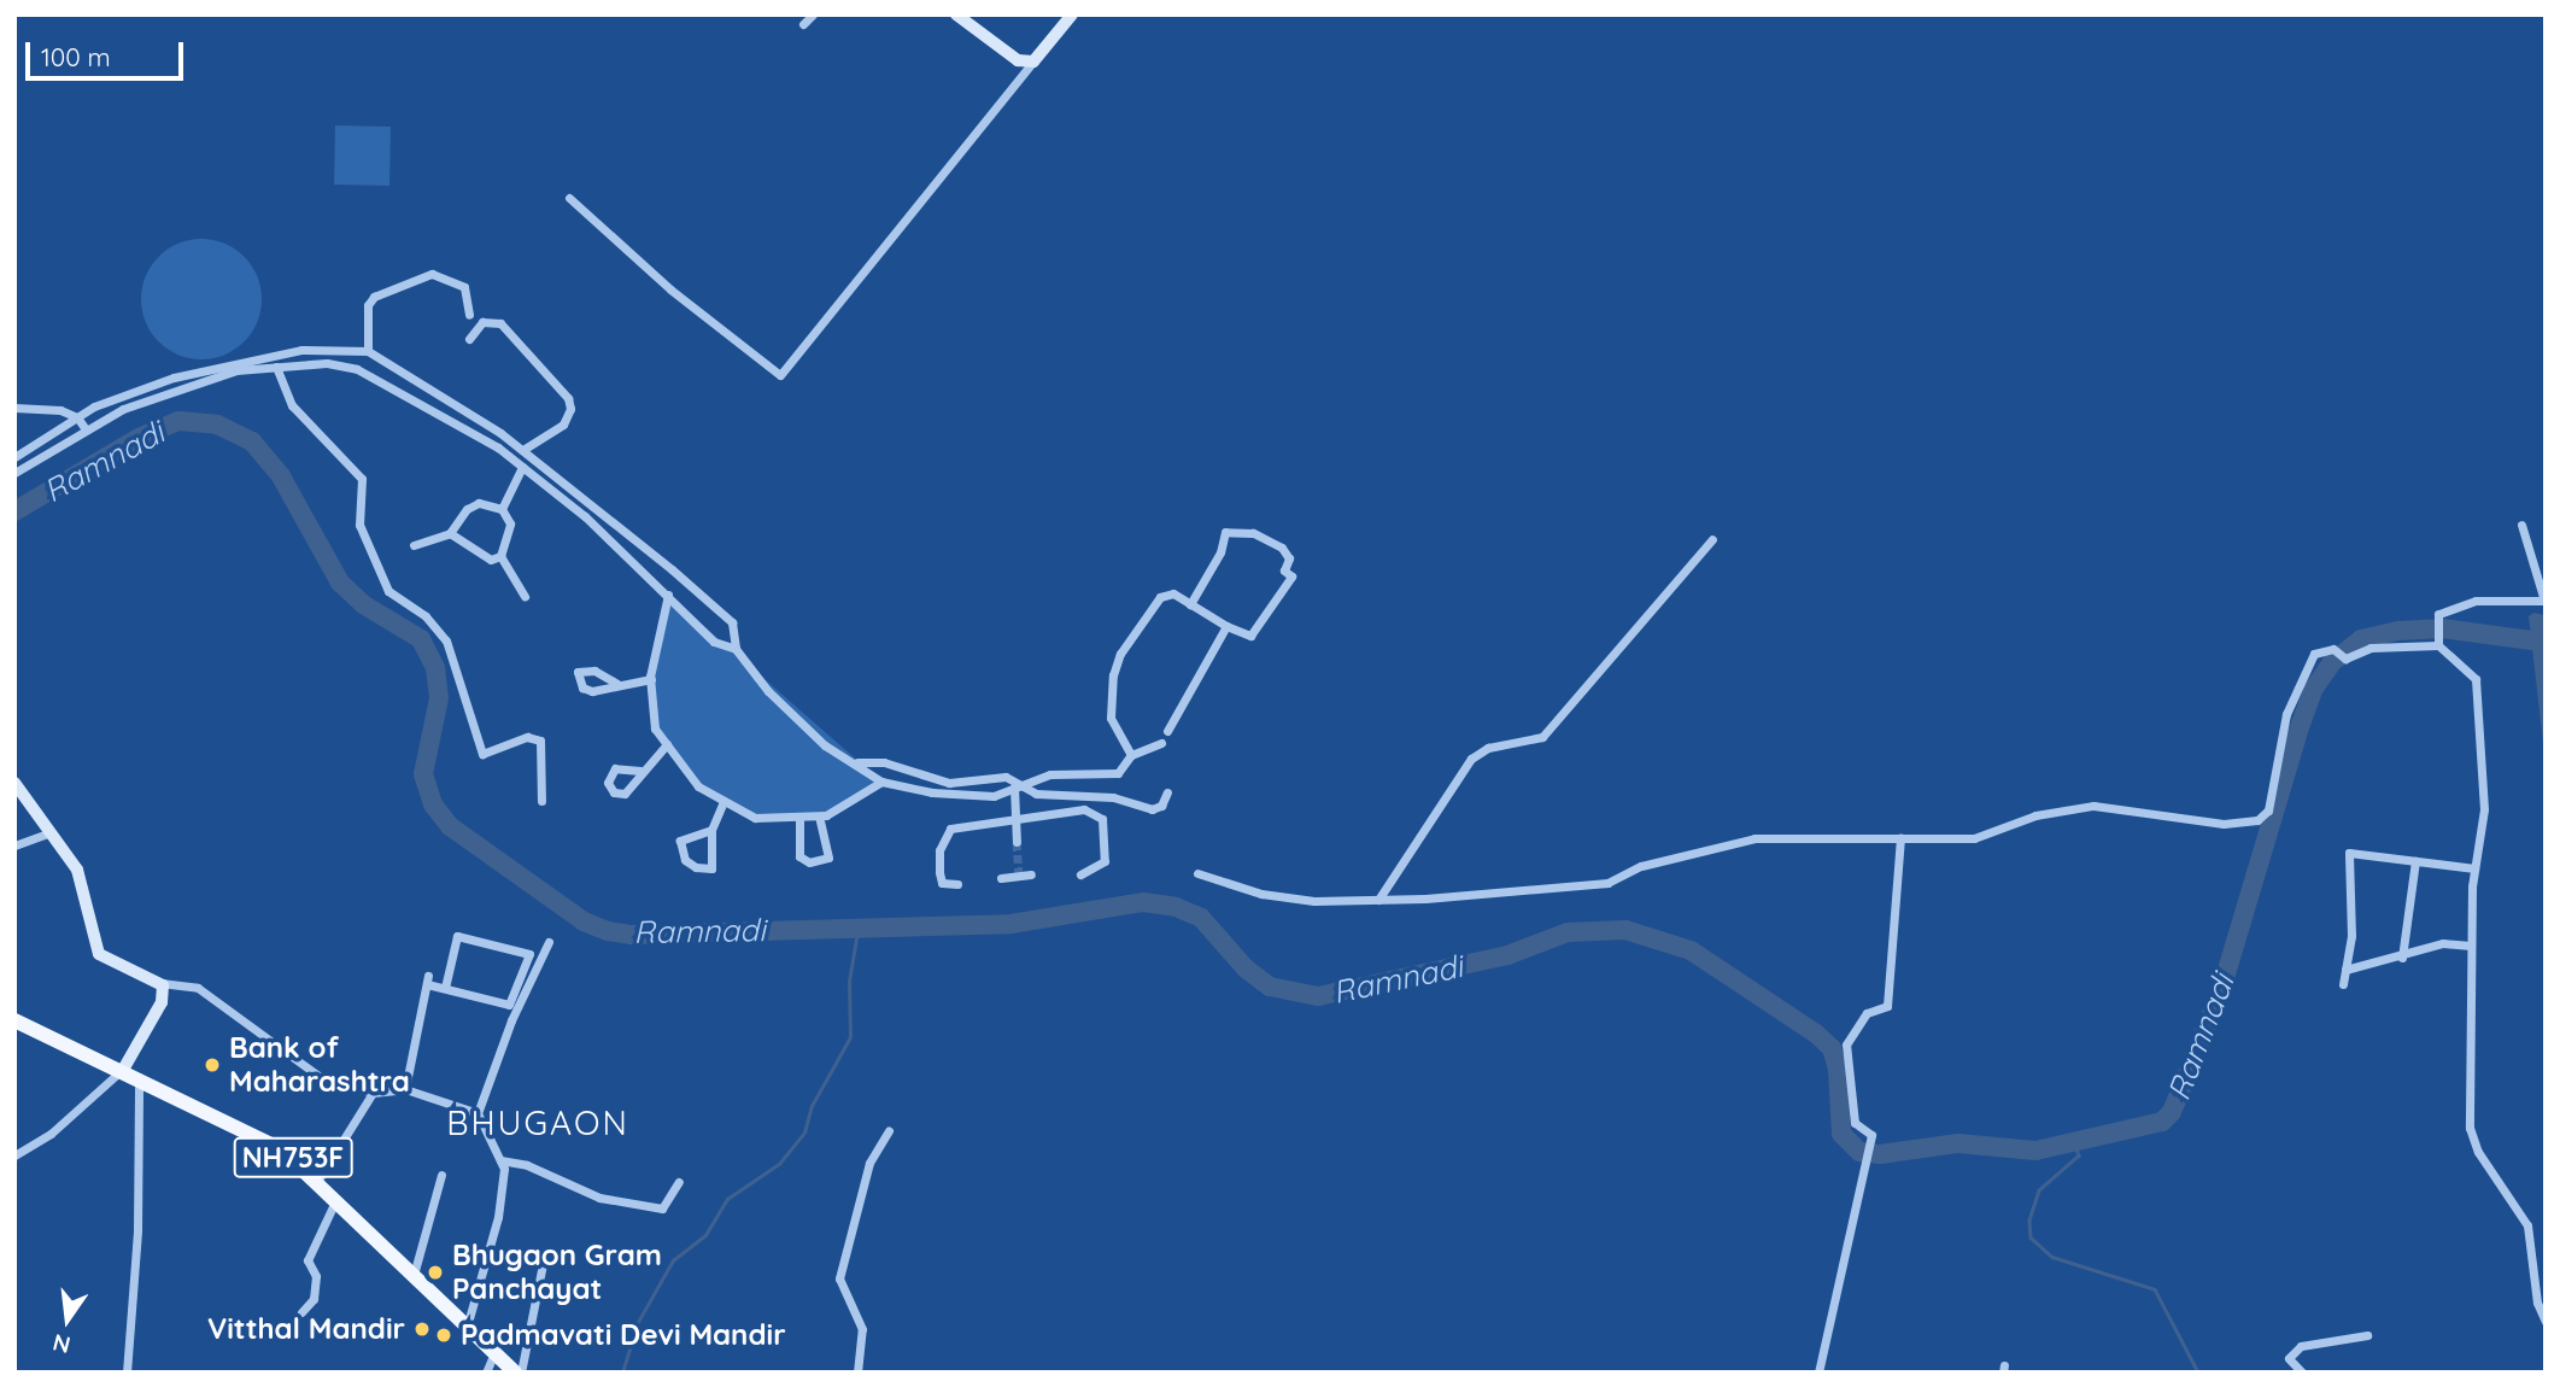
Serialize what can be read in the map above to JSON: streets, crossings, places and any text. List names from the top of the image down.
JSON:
{
  "streets": {
    "main road": ["NH753F"]
  },
  "districts": ["BHUGAON"],
  "water": ["Ramnadi"],
  "places": [
    "Bank of Maharashtra",
    "Bhugaon Gram Panchayat",
    "Vitthal Mandir",
    "Padmavati Devi Mandir"
  ],
  "scale_bar": "100 m",
  "north": "bottom"
}
